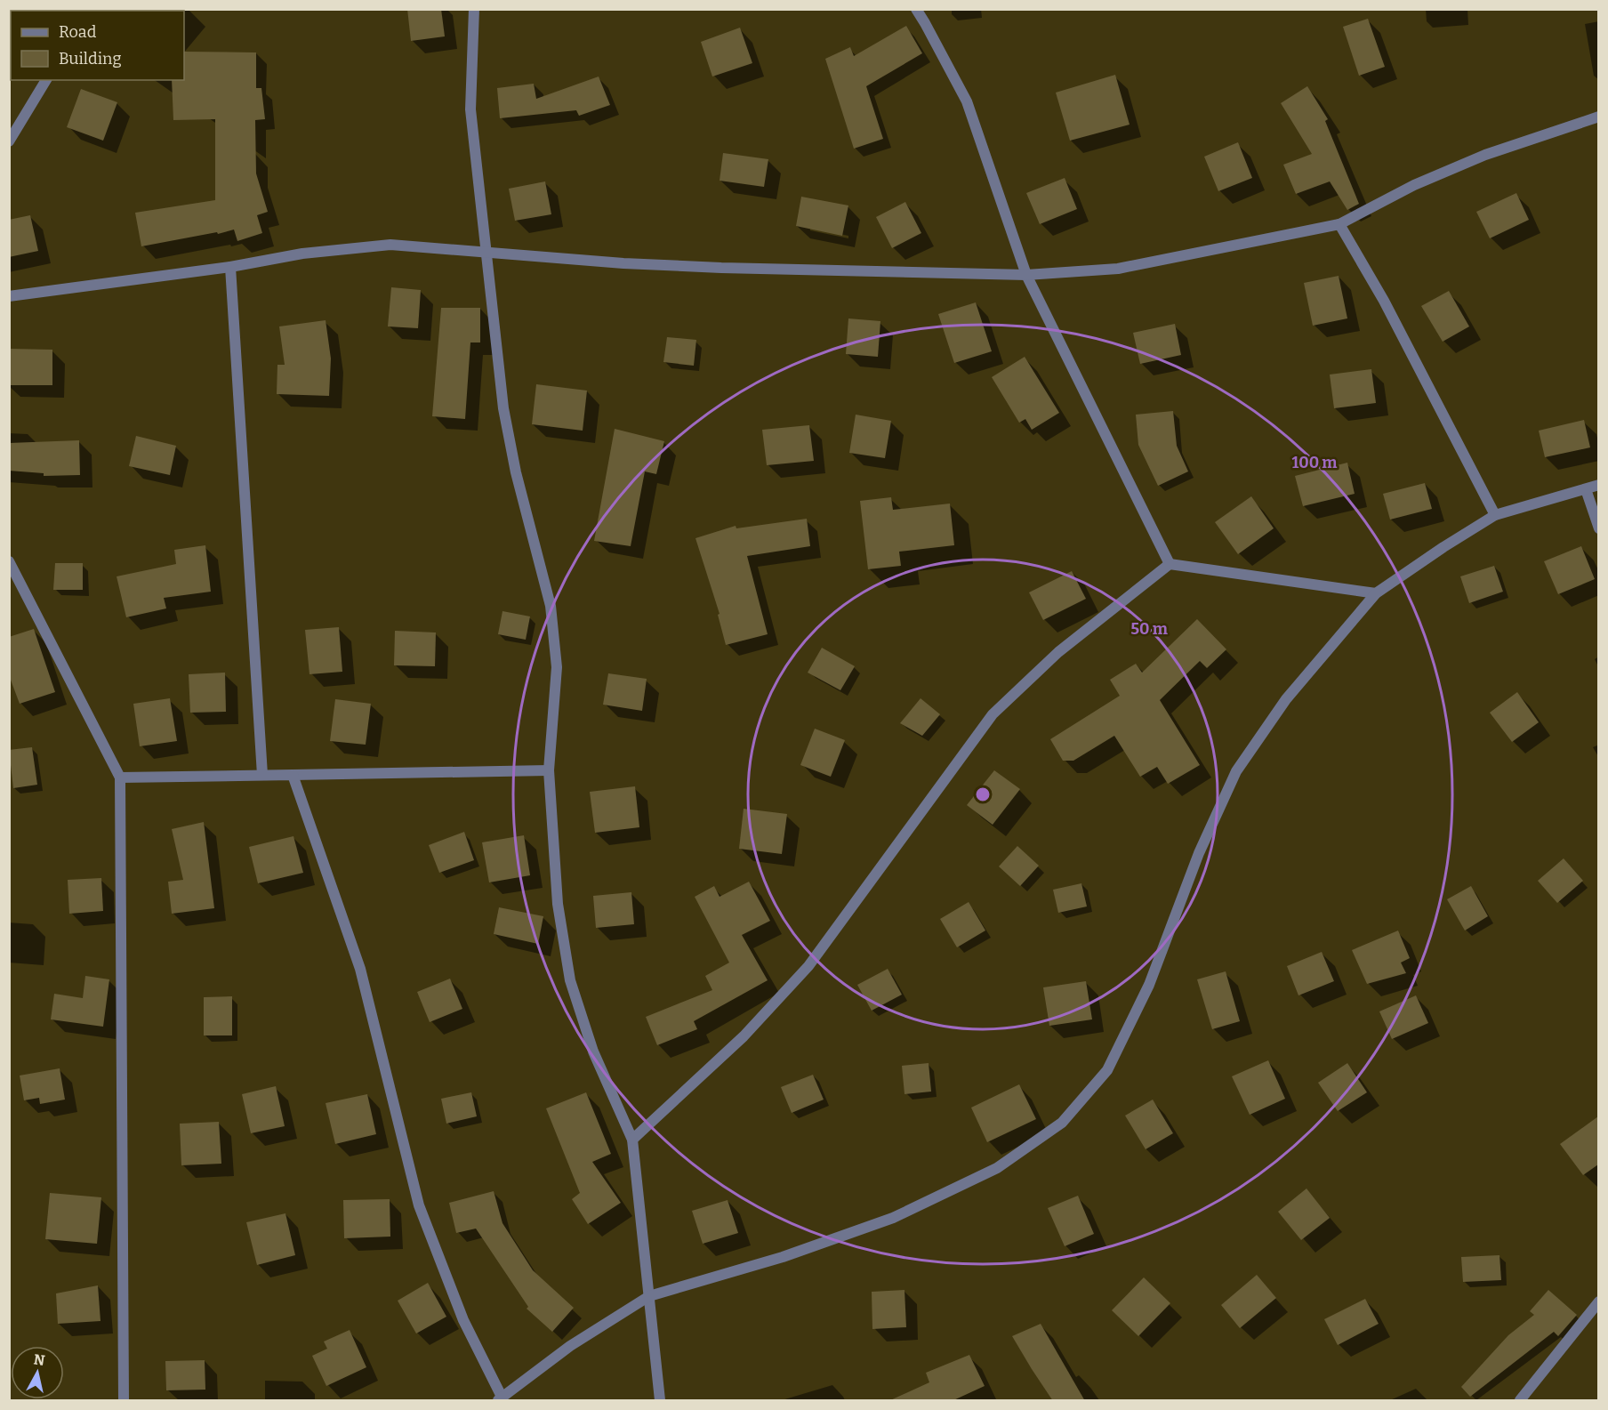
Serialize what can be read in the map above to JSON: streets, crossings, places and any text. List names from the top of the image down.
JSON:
{
  "legend": ["Road", "Building"],
  "north": "top",
  "rings": ["100 m", "50 m"]
}
